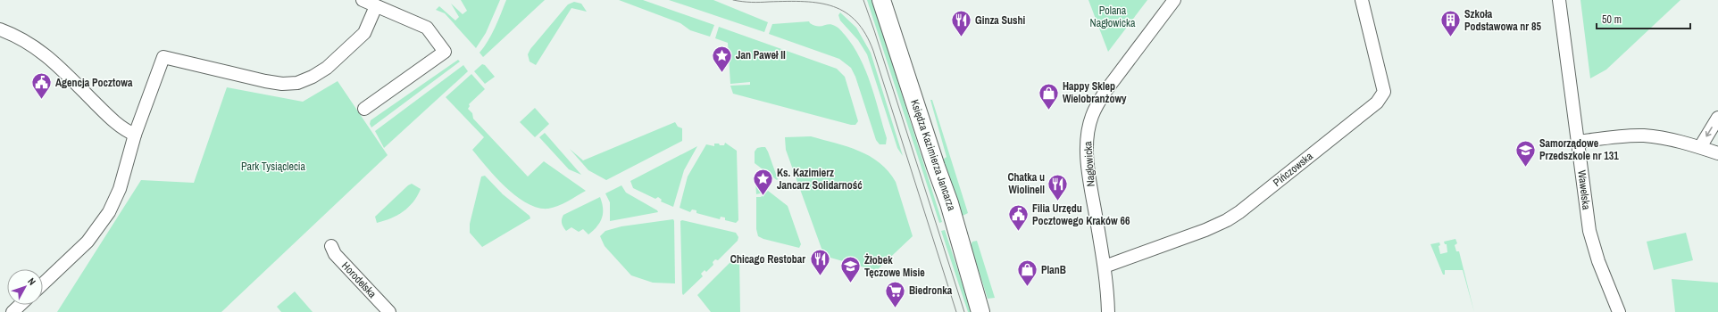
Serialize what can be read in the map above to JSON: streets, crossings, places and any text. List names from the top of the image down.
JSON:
{
  "streets": {
    "street": [
      "Księdza Kazimierza Jancarza",
      "Nagłowicka",
      "Pińczowska",
      "Wawelska",
      "Horodelska"
    ]
  },
  "crossings": [
    ["Nagłowicka", "Pińczowska"]
  ],
  "parks": ["Polana Nagłowicka", "Park Tysiąclecia"],
  "places": {
    "restaurant": ["Ginza Sushi", "Chatka u Wiolinell", "Chicago Restobar"],
    "building": ["Szkoła Podstawowa nr 85"],
    "place": ["Jan Paweł II", "Ks. Kazimierz Jancarz Solidarność"],
    "public building": ["Agencja Pocztowa", "Filia Urzędu Pocztowego Kraków 66"],
    "shop": ["Happy Sklep Wielobranżowy", "PlanB"],
    "school or university": ["Samorządowe Przedszkole nr 131", "Żłobek Tęczowe Misie"],
    "supermarket": ["Biedronka"]
  },
  "scale_bar": "50 m",
  "north": "top right"
}
